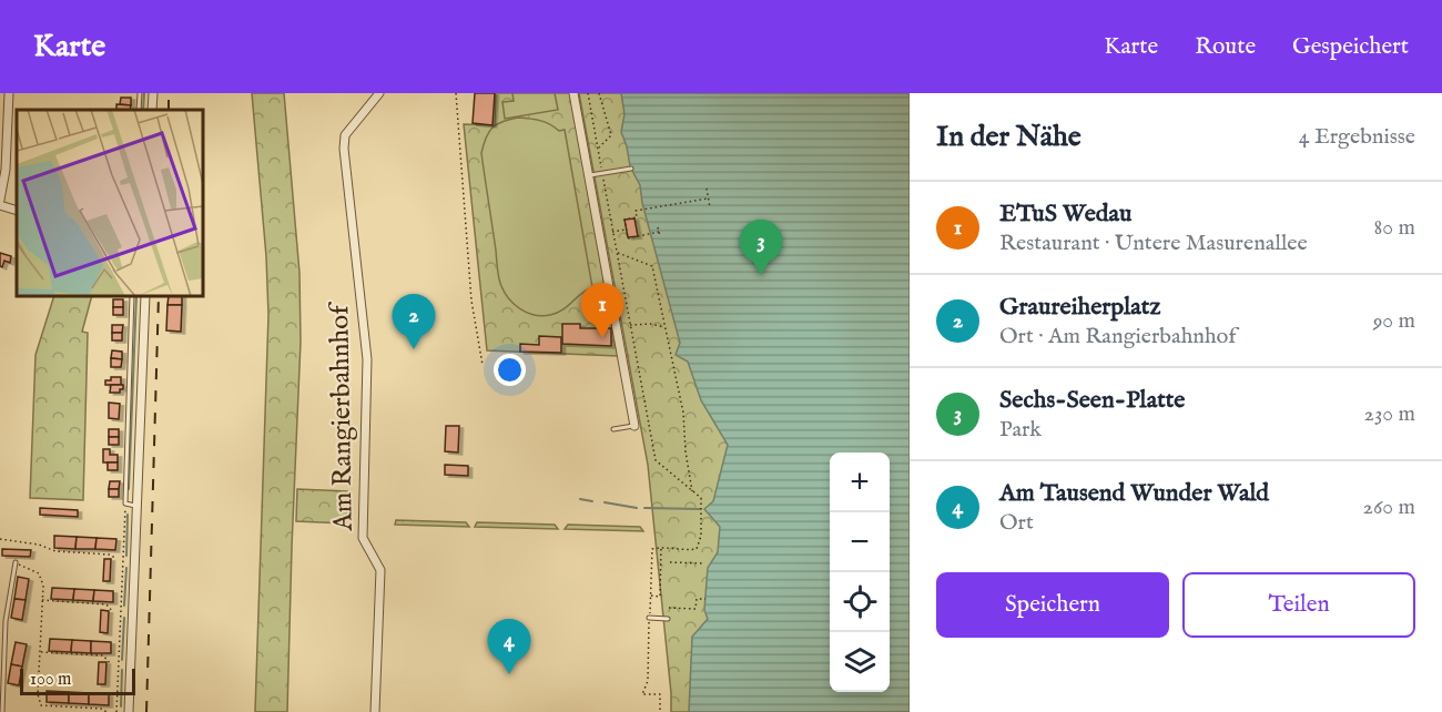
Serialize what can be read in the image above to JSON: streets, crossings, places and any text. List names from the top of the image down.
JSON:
{
  "streets": {
    "street": ["Am Rangierbahnhof"]
  },
  "scale_bar": "100 m",
  "page": {
    "header": "Karte",
    "nav": ["Karte", "Route", "Gespeichert"],
    "heading": ["In der Nähe", "4 Ergebnisse"],
    "list": [
      {
        "mark": "1",
        "name": "ETuS Wedau",
        "note": "Restaurant · Untere Masurenallee",
        "value": "80 m"
      },
      {
        "mark": "2",
        "name": "Graureiherplatz",
        "note": "Ort · Am Rangierbahnhof",
        "value": "90 m"
      },
      {
        "mark": "3",
        "name": "Sechs-Seen-Platte",
        "note": "Park",
        "value": "230 m"
      },
      {
        "mark": "4",
        "name": "Am Tausend Wunder Wald",
        "note": "Ort",
        "value": "260 m"
      }
    ],
    "pins": [
      "3",
      "1",
      "2",
      "4"
    ],
    "map_buttons": ["+", "−"],
    "buttons": ["Speichern", "Teilen"],
    "scale": "100 m"
  }
}
